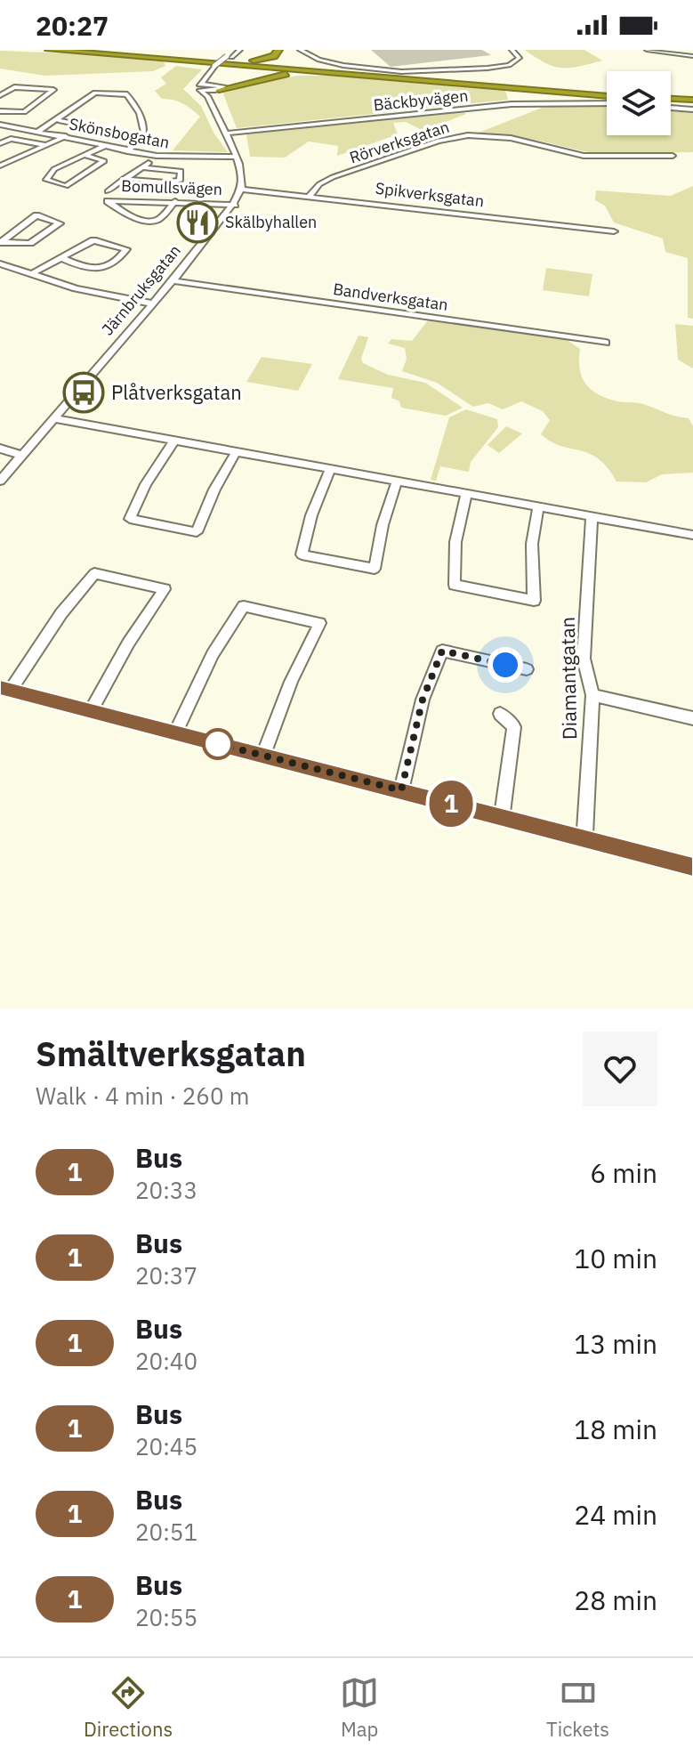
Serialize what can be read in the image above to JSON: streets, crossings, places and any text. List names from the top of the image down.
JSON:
{
  "streets": {
    "street": [
      "Bäckbyvägen",
      "Skönsbogatan",
      "Rörverksgatan",
      "Bomullsvägen",
      "Spikverksgatan",
      "Järnbruksgatan",
      "Bandverksgatan",
      "Diamantgatan"
    ]
  },
  "crossings": [
    ["Rörverksgatan", "Spikverksgatan"],
    ["Bomullsvägen", "Järnbruksgatan"],
    ["Spikverksgatan", "Järnbruksgatan"],
    ["Järnbruksgatan", "Bandverksgatan"]
  ],
  "places": {
    "restaurant": ["Skälbyhallen"],
    "bus stop": ["Plåtverksgatan"]
  },
  "lines": ["bus line 1"],
  "page": {
    "status": "20:27",
    "on_map": "1",
    "heading": ["Smältverksgatan", "Walk · 4 min · 260 m"],
    "list": [
      {
        "mark": "1",
        "name": "Bus",
        "note": "20:33",
        "value": "6 min"
      },
      {
        "mark": "1",
        "name": "Bus",
        "note": "20:37",
        "value": "10 min"
      },
      {
        "mark": "1",
        "name": "Bus",
        "note": "20:40",
        "value": "13 min"
      },
      {
        "mark": "1",
        "name": "Bus",
        "note": "20:45",
        "value": "18 min"
      },
      {
        "mark": "1",
        "name": "Bus",
        "note": "20:51",
        "value": "24 min"
      },
      {
        "mark": "1",
        "name": "Bus",
        "note": "20:55",
        "value": "28 min"
      }
    ],
    "tabs": ["Directions", "Map", "Tickets"]
  }
}
